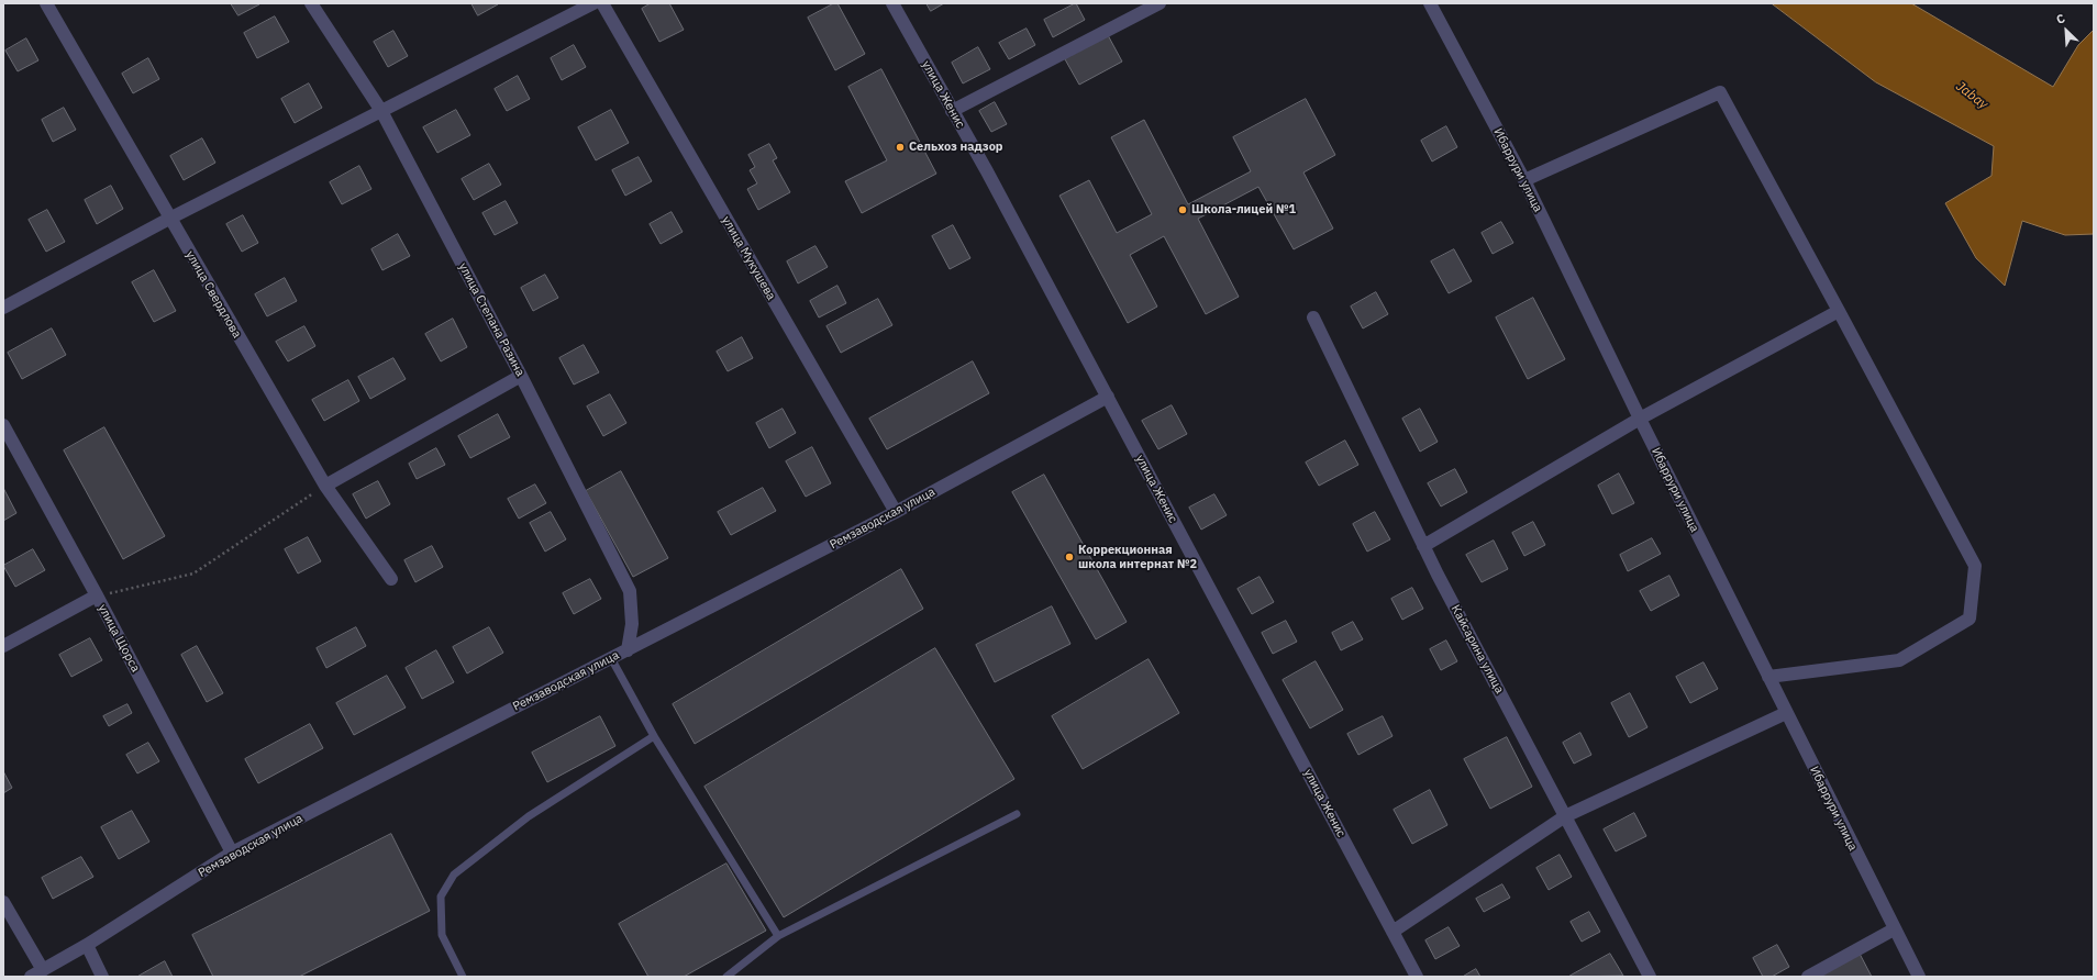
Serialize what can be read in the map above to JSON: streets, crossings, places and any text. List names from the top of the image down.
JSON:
{
  "streets": {
    "street": [
      "улица Женис",
      "Ибаррури улица",
      "улица Мукушева",
      "улица Свердлова",
      "улица Степана Разина",
      "Ремзаводская улица",
      "улица Щорса",
      "Кайсарина улица"
    ]
  },
  "crossings": [
    ["улица Женис", "Ремзаводская улица"],
    ["улица Мукушева", "Ремзаводская улица"],
    ["улица Степана Разина", "Ремзаводская улица"],
    ["Ремзаводская улица", "улица Щорса"]
  ],
  "water": ["Jabay"],
  "places": ["Сельхоз надзор", "Школа-лицей №1", "Коррекционная школа интернат №2"],
  "north": "top left"
}
